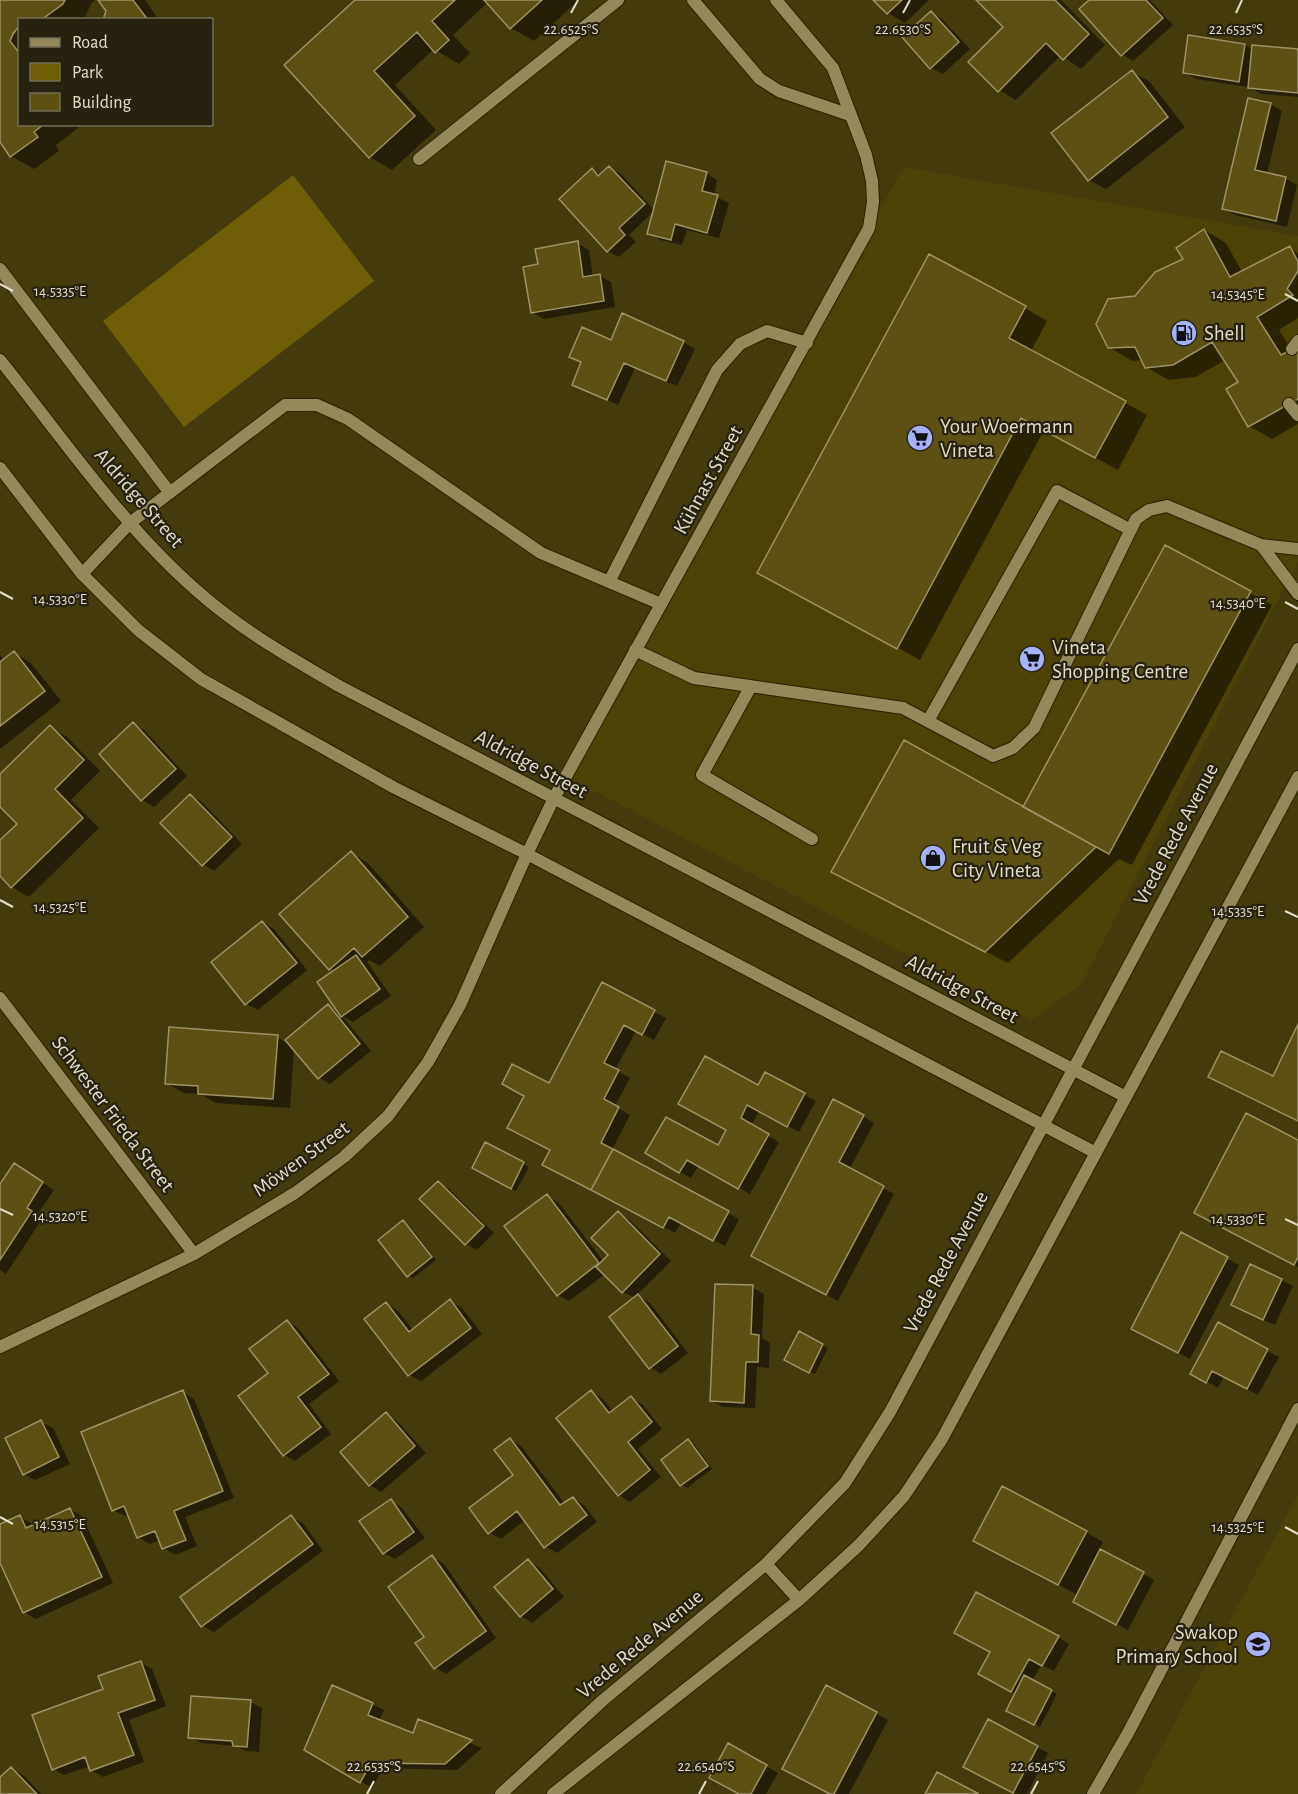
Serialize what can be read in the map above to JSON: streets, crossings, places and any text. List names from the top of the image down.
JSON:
{
  "streets": {
    "street": [
      "Kühnast Street",
      "Aldridge Street",
      "Vrede Rede Avenue",
      "Schwester Frieda Street",
      "Möwen Street"
    ]
  },
  "crossings": [
    ["Kühnast Street", "Aldridge Street"],
    ["Kühnast Street", "Möwen Street"],
    ["Aldridge Street", "Vrede Rede Avenue"],
    ["Schwester Frieda Street", "Möwen Street"]
  ],
  "places": {
    "fuel station": ["Shell"],
    "supermarket": ["Your Woermann Vineta", "Vineta Shopping Centre"],
    "shop": ["Fruit & Veg City Vineta"],
    "school or university": ["Swakop Primary School"]
  },
  "legend": ["Road", "Park", "Building"],
  "coordinates": [
    "22.6525°S",
    "22.6530°S",
    "22.6535°S",
    "14.5335°E",
    "14.5345°E",
    "14.5330°E",
    "14.5340°E",
    "14.5325°E",
    "14.5320°E",
    "14.5315°E",
    "22.6540°S",
    "22.6545°S"
  ]
}
